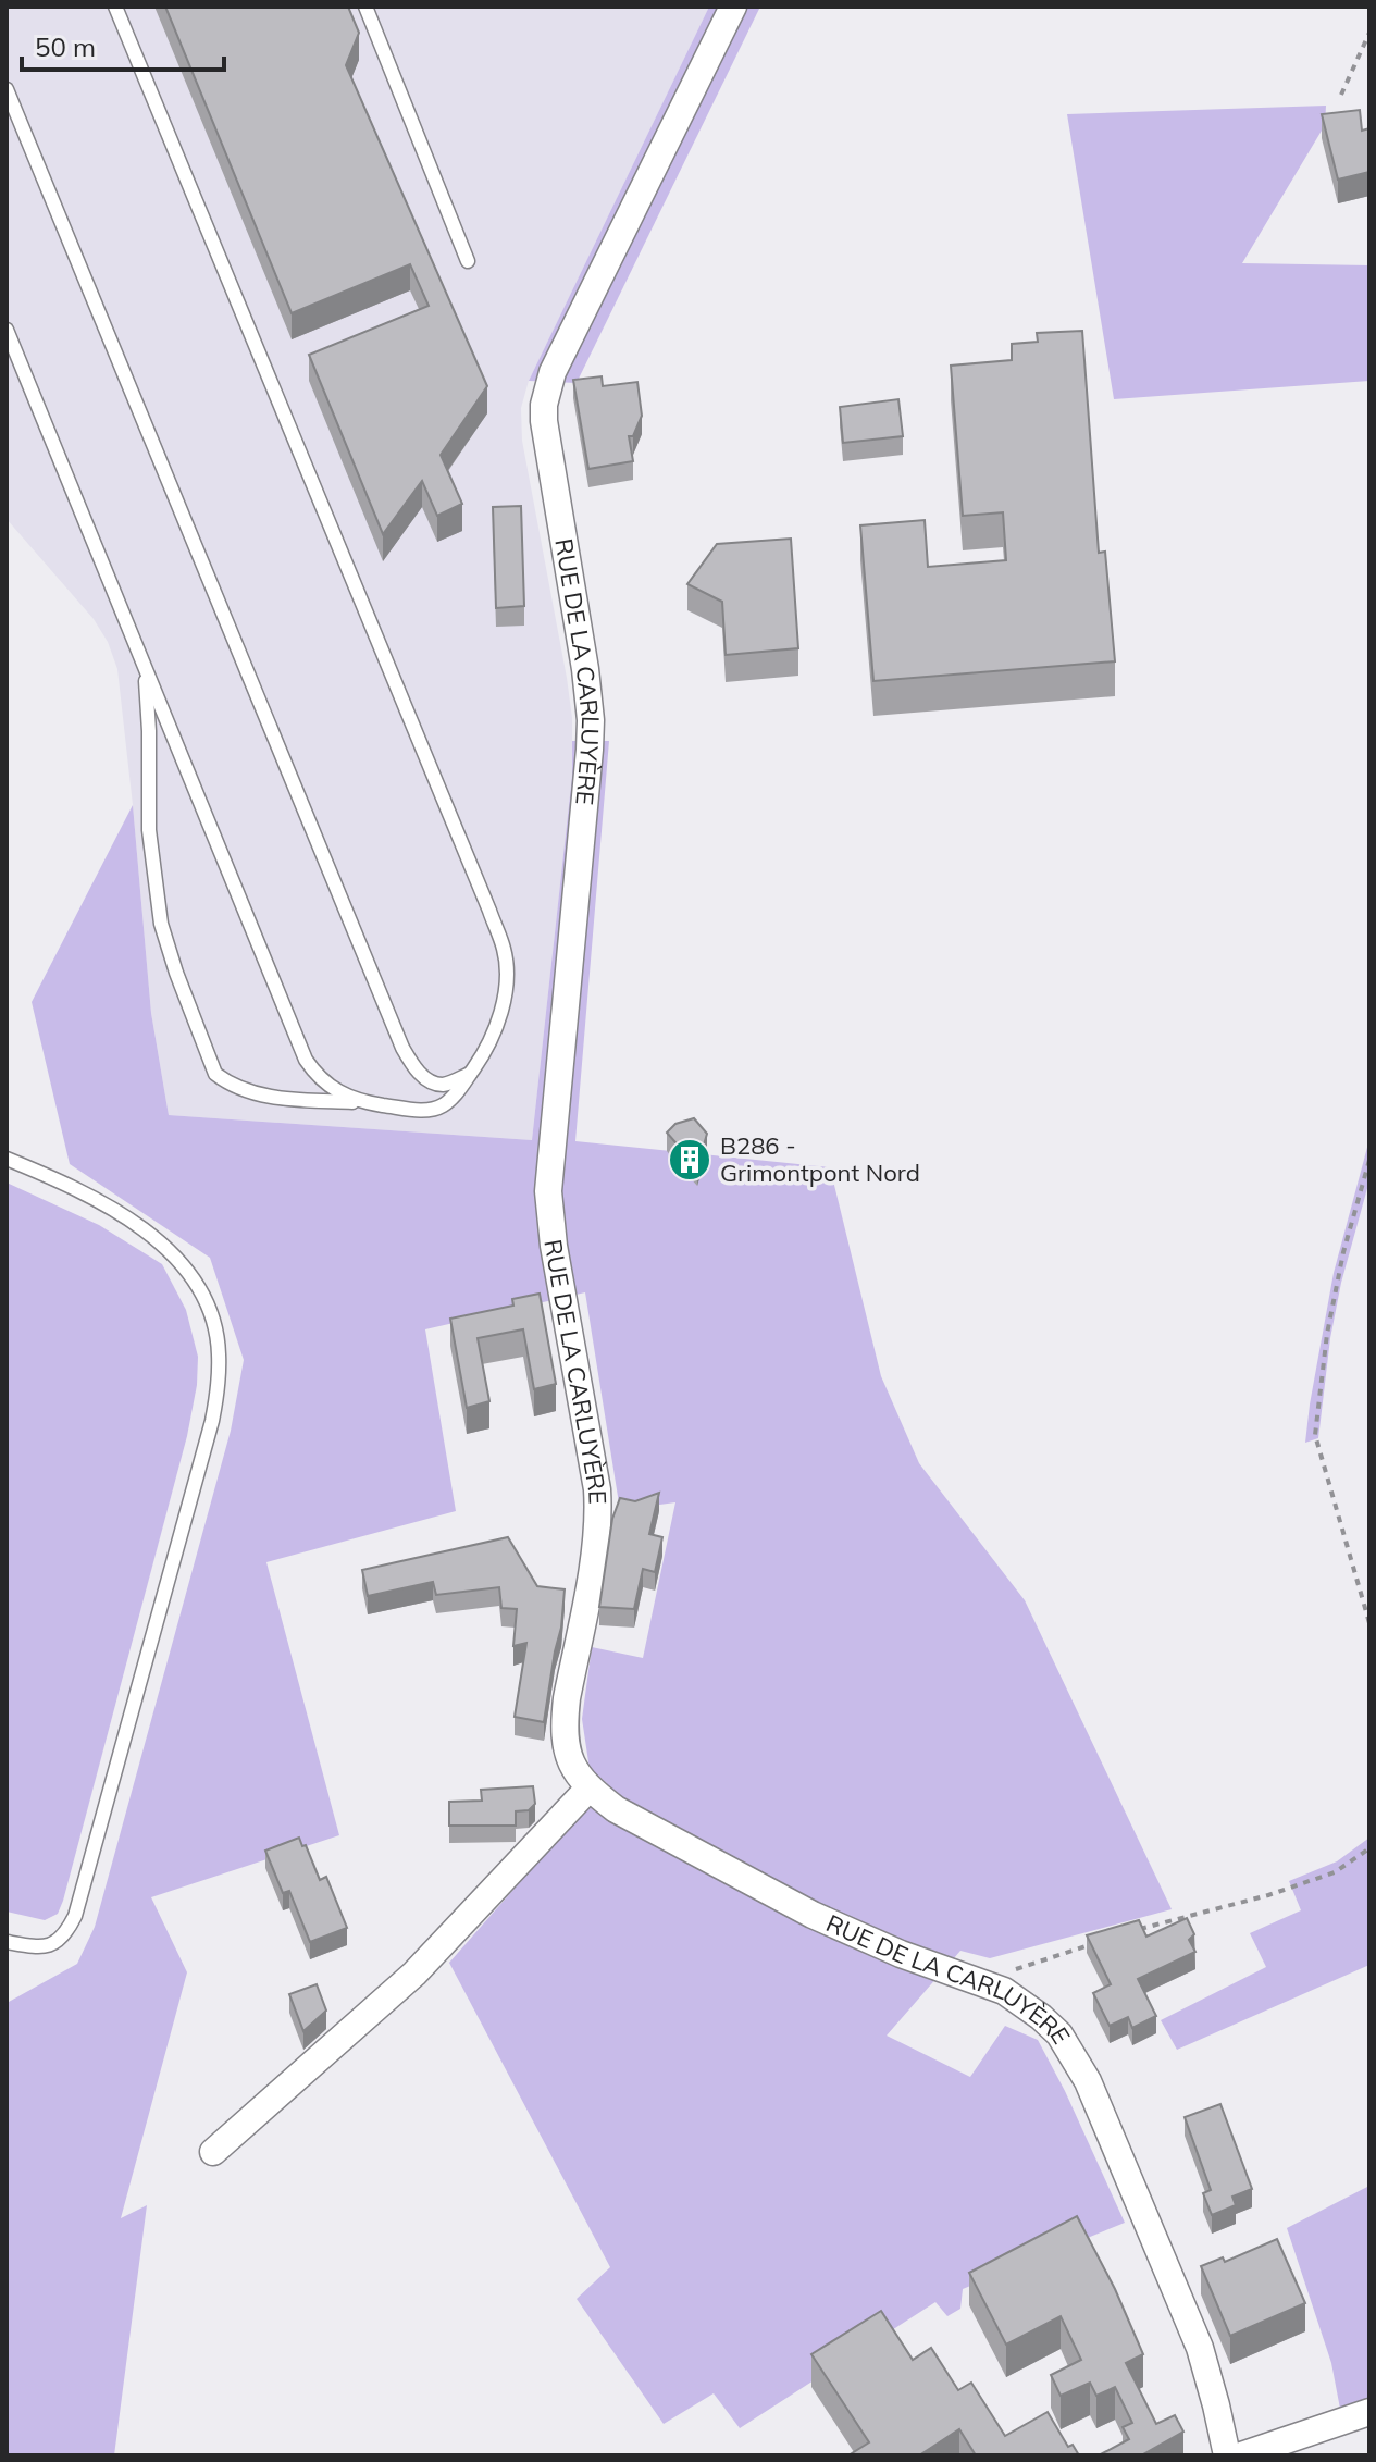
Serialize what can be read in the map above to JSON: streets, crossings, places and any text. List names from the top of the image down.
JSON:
{
  "streets": {
    "street": ["RUE DE LA CARLUYÈRE"]
  },
  "places": {
    "building": ["B286 - Grimontpont Nord"]
  },
  "scale_bar": "50 m"
}
